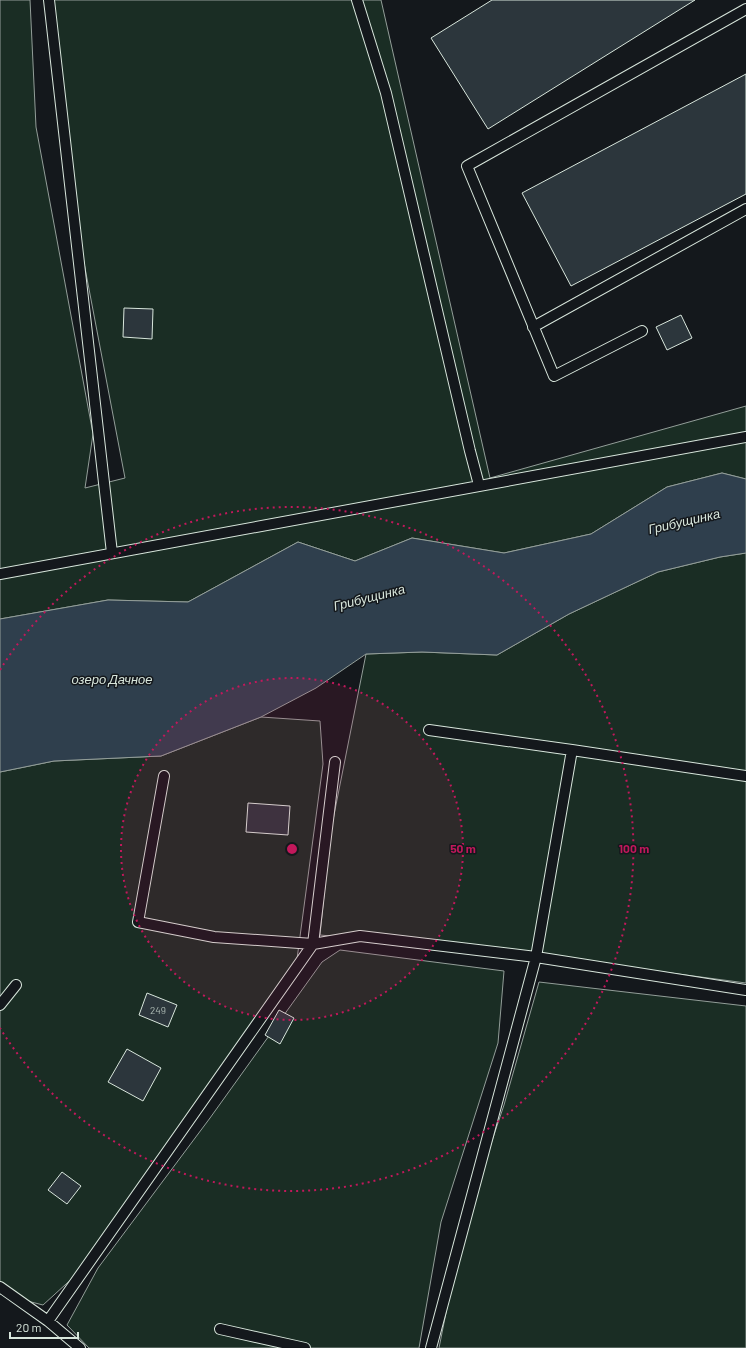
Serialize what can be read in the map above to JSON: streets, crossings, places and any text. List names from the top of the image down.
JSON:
{
  "water": ["Грибущинка", "озеро Дачное"],
  "house_numbers": ["249"],
  "scale_bar": "20 m",
  "rings": ["50 m", "100 m"]
}
